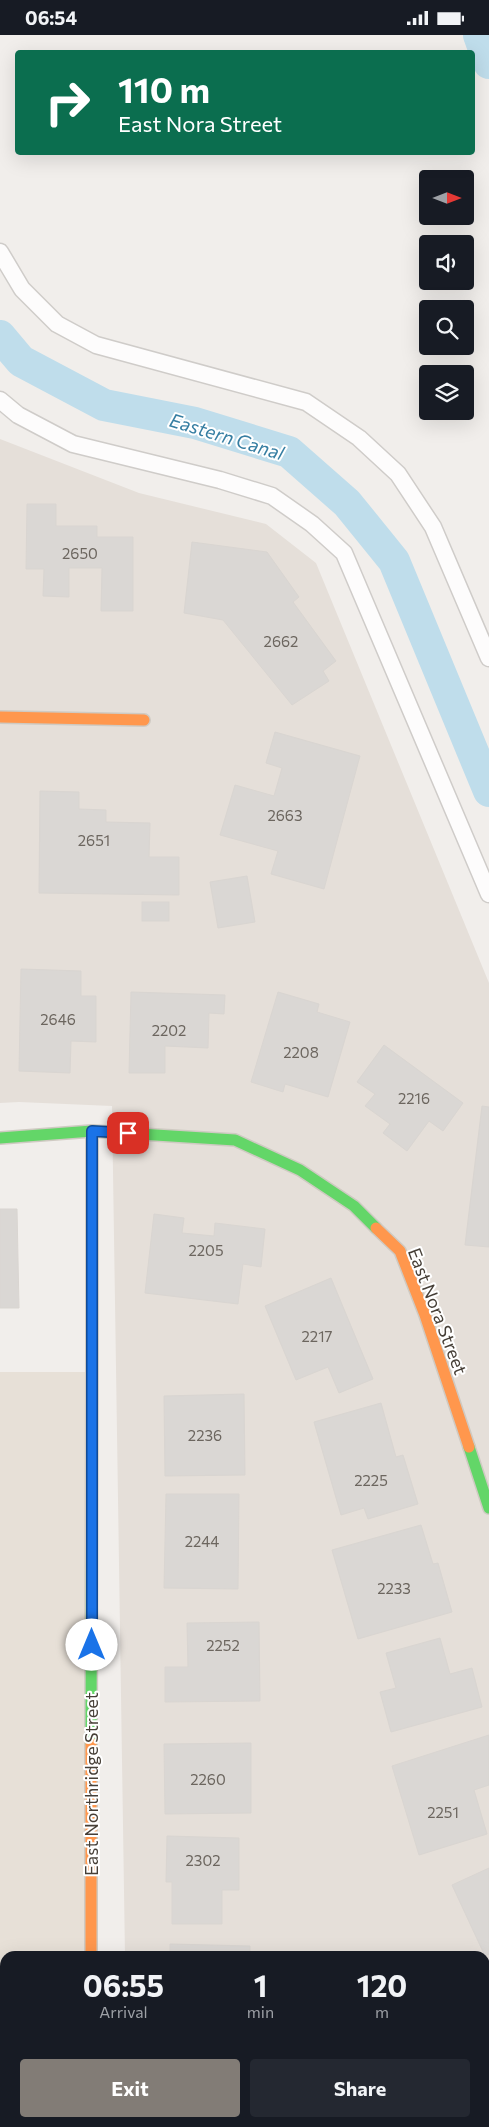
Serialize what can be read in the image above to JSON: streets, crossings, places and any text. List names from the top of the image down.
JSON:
{
  "streets": {
    "street": ["East Nora Street", "East Northridge Street"]
  },
  "crossings": [
    ["East Nora Street", "East Northridge Street"]
  ],
  "water": ["Eastern Canal"],
  "house_numbers": [
    "2650",
    "2662",
    "2663",
    "2651",
    "2646",
    "2202",
    "2208",
    "2216",
    "2205",
    "2217",
    "2236",
    "2225",
    "2244",
    "2233",
    "2252",
    "2260",
    "2251",
    "2302"
  ],
  "north": "right",
  "page": {
    "status": "06:54",
    "turn": ["110 m", "East Nora Street"],
    "eta": [
      "06:55",
      "Arrival",
      "1",
      "min",
      "120",
      "m"
    ],
    "buttons": ["Exit", "Share"]
  }
}
